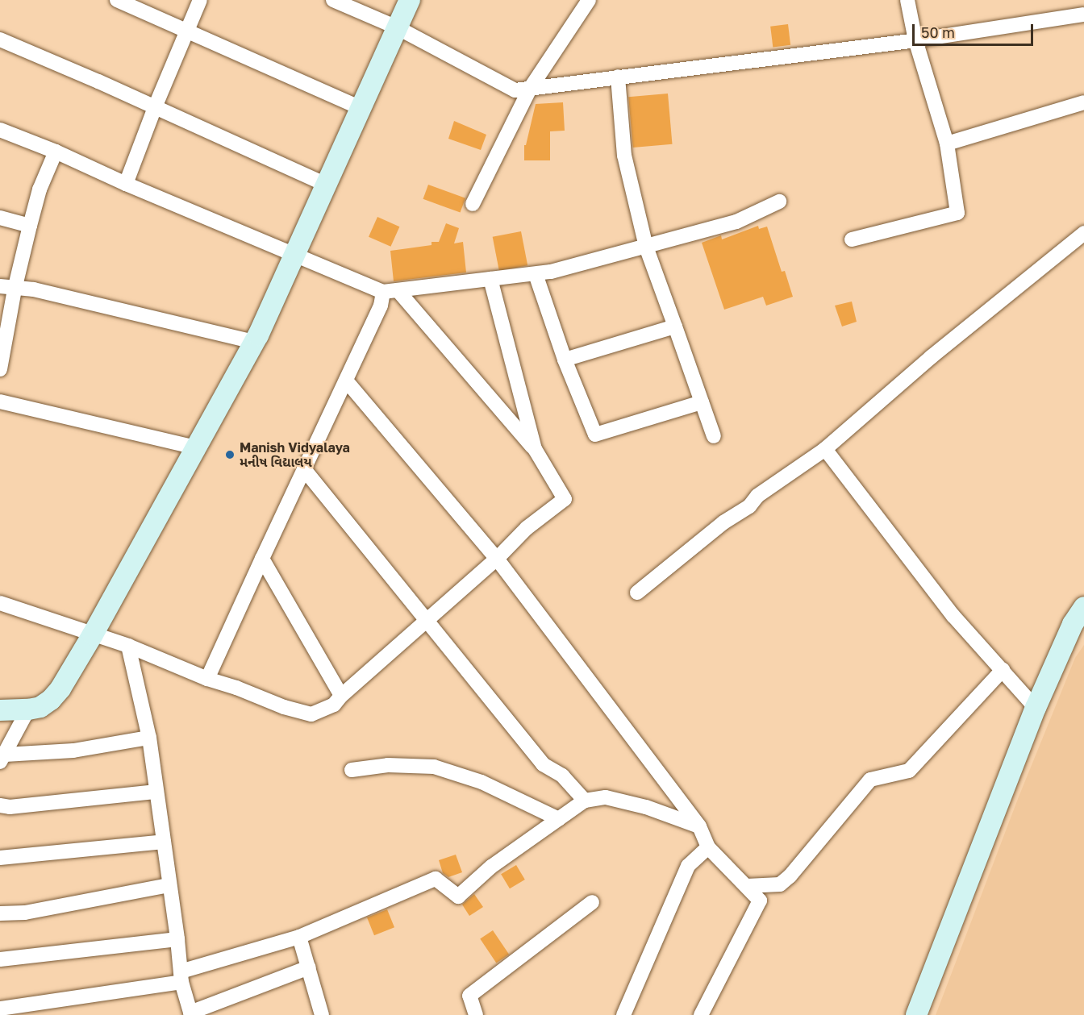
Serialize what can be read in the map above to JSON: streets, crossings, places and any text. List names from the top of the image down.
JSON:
{
  "places": ["Manish Vidyalaya મનીષ વિદ્યાલય"],
  "scale_bar": "50 m"
}
